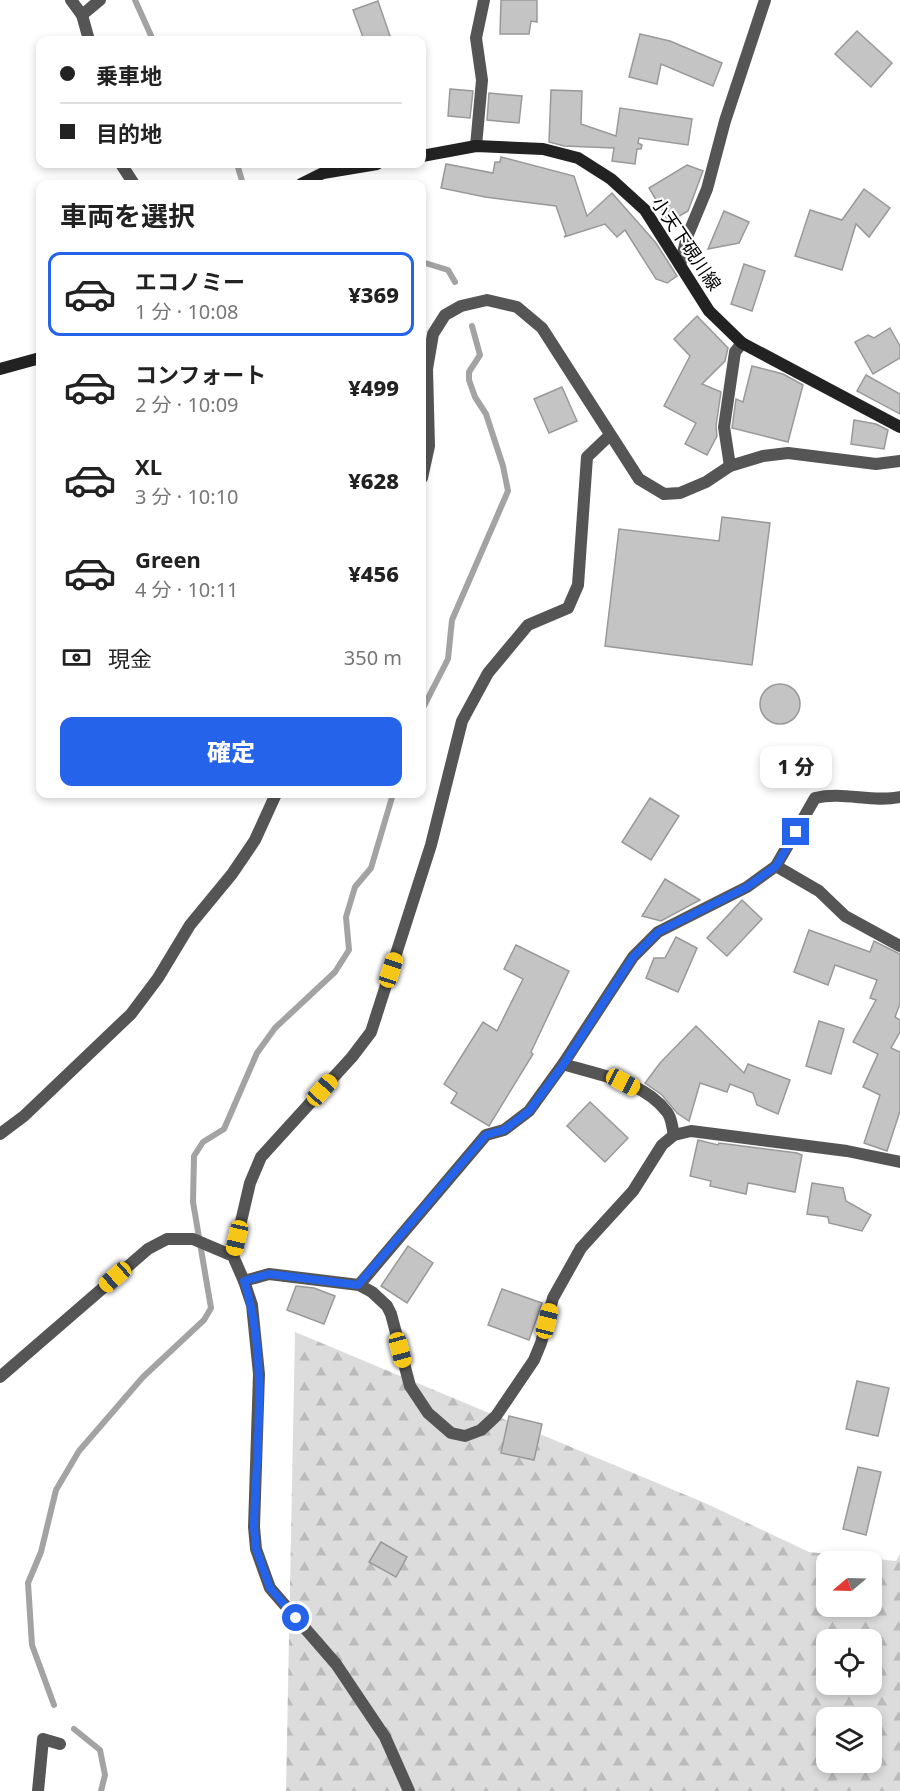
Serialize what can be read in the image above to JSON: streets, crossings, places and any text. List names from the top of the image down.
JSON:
{
  "streets": {
    "main road": ["小天下硯川線"]
  },
  "north": "left",
  "page": {
    "banner": ["乗車地", "目的地"],
    "heading": "車両を選択",
    "list": [
      {
        "name": "エコノミー",
        "note": "1 分 · 10:08",
        "value": "¥369"
      },
      {
        "name": "コンフォート",
        "note": "2 分 · 10:09",
        "value": "¥499"
      },
      {
        "name": "XL",
        "note": "3 分 · 10:10",
        "value": "¥628"
      },
      {
        "name": "Green",
        "note": "4 分 · 10:11",
        "value": "¥456"
      }
    ],
    "pay": ["現金", "350 m"],
    "buttons": "確定",
    "bubble": "1 分"
  }
}
